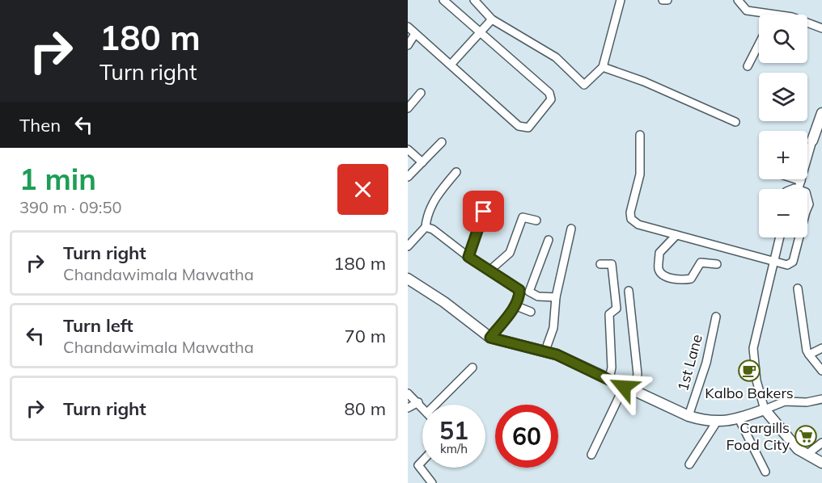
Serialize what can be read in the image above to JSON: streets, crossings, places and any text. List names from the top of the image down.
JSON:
{
  "streets": {
    "street": ["1st Lane"]
  },
  "places": {
    "cafe": ["Kalbo Bakers"],
    "supermarket": ["Cargills Food City"]
  },
  "page": {
    "turn": ["180 m", "Turn right"],
    "map_buttons": ["+", "−"],
    "then": "Then",
    "heading": ["1 min", "390 m · 09:50"],
    "list": [
      {
        "name": "Turn right",
        "note": "Chandawimala Mawatha",
        "value": "180 m"
      },
      {
        "name": "Turn left",
        "note": "Chandawimala Mawatha",
        "value": "70 m"
      },
      {
        "name": "Turn right",
        "value": "80 m"
      }
    ],
    "speed": "51 km/h",
    "limit": "60"
  }
}
